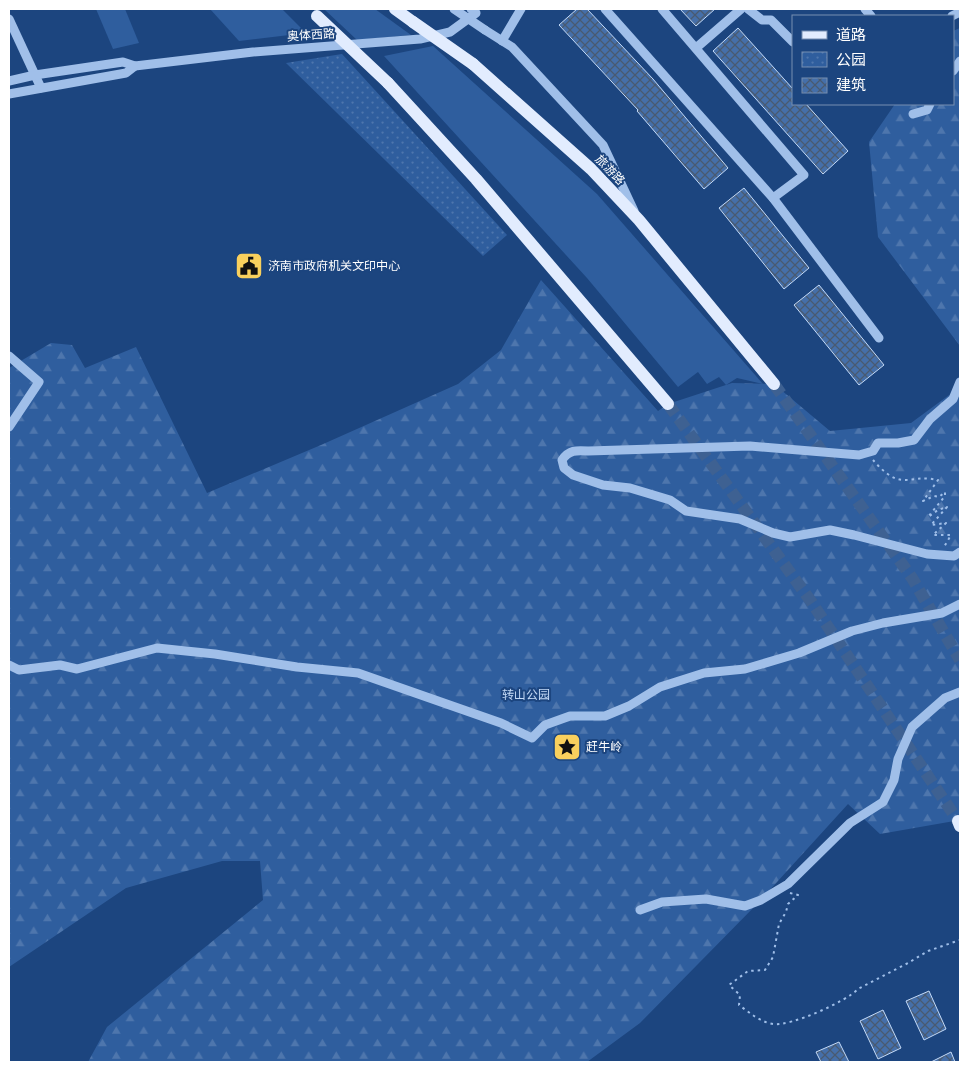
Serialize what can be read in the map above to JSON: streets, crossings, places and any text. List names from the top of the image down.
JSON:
{
  "streets": {
    "main road": ["旅游路"],
    "street": ["奥体西路"]
  },
  "parks": ["转山公园"],
  "places": {
    "public building": ["济南市政府机关文印中心"],
    "place": ["赶牛岭"]
  },
  "legend": ["道路", "公园", "建筑"]
}
